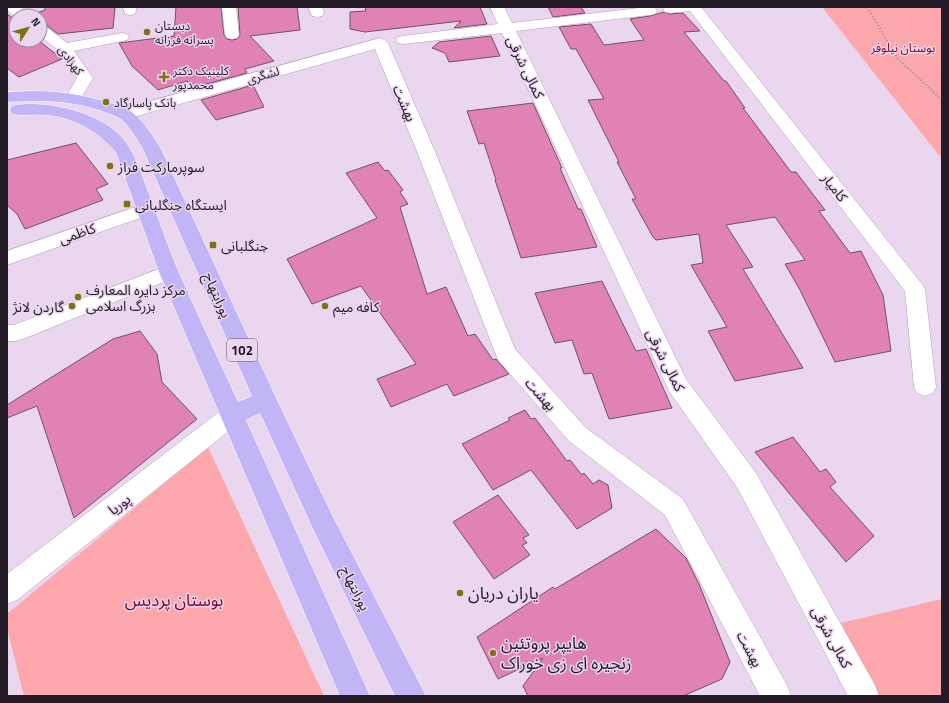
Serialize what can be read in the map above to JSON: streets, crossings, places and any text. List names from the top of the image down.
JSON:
{
  "streets": {
    "main road": ["پورابتهاج", "102"],
    "street": [
      "کهزادی",
      "کمالی شرقی",
      "لشگری",
      "بهشت",
      "کامیار",
      "کاظمی",
      "پوریا"
    ]
  },
  "crossings": [
    ["کهزادی", "پورابتهاج"],
    ["لشگری", "بهشت"],
    ["لشگری", "پورابتهاج"],
    ["کاظمی", "102"],
    ["102", "پوریا"]
  ],
  "parks": ["بوستان نیلوفر", "بوستان پردیس"],
  "places": {
    "other": [
      "دبستان پسرانه فرزانه",
      "بانک پاسارگاد",
      "سوپرمارکت فراز",
      "مرکز دایره المعارف بزرگ اسلامی",
      "گاردن لانژ",
      "کافه میم",
      "یاران دریان",
      "هایپر پروتئین زنجیره ای زی خوراک"
    ],
    "health": ["کلینیک دکتر محمدپور"],
    "transit": ["ایستگاه جنگلبانی", "جنگلبانی"]
  },
  "north": "top right"
}
